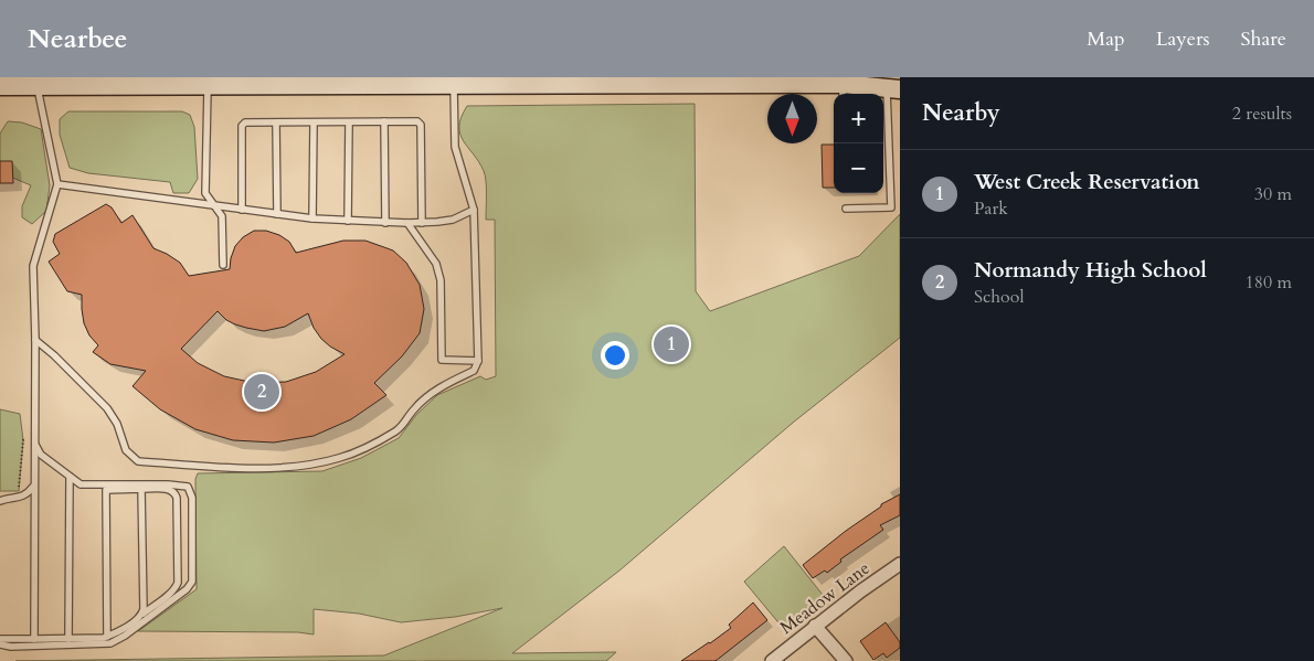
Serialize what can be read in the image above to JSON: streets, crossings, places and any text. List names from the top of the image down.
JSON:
{
  "streets": {
    "street": ["Meadow Lane"]
  },
  "north": "bottom",
  "page": {
    "header": "Nearbee",
    "nav": ["Map", "Layers", "Share"],
    "heading": ["Nearby", "2 results"],
    "map_buttons": ["+", "−"],
    "list": [
      {
        "mark": "1",
        "name": "West Creek Reservation",
        "note": "Park",
        "value": "30 m"
      },
      {
        "mark": "2",
        "name": "Normandy High School",
        "note": "School",
        "value": "180 m"
      }
    ],
    "pins": ["1", "2"]
  }
}
